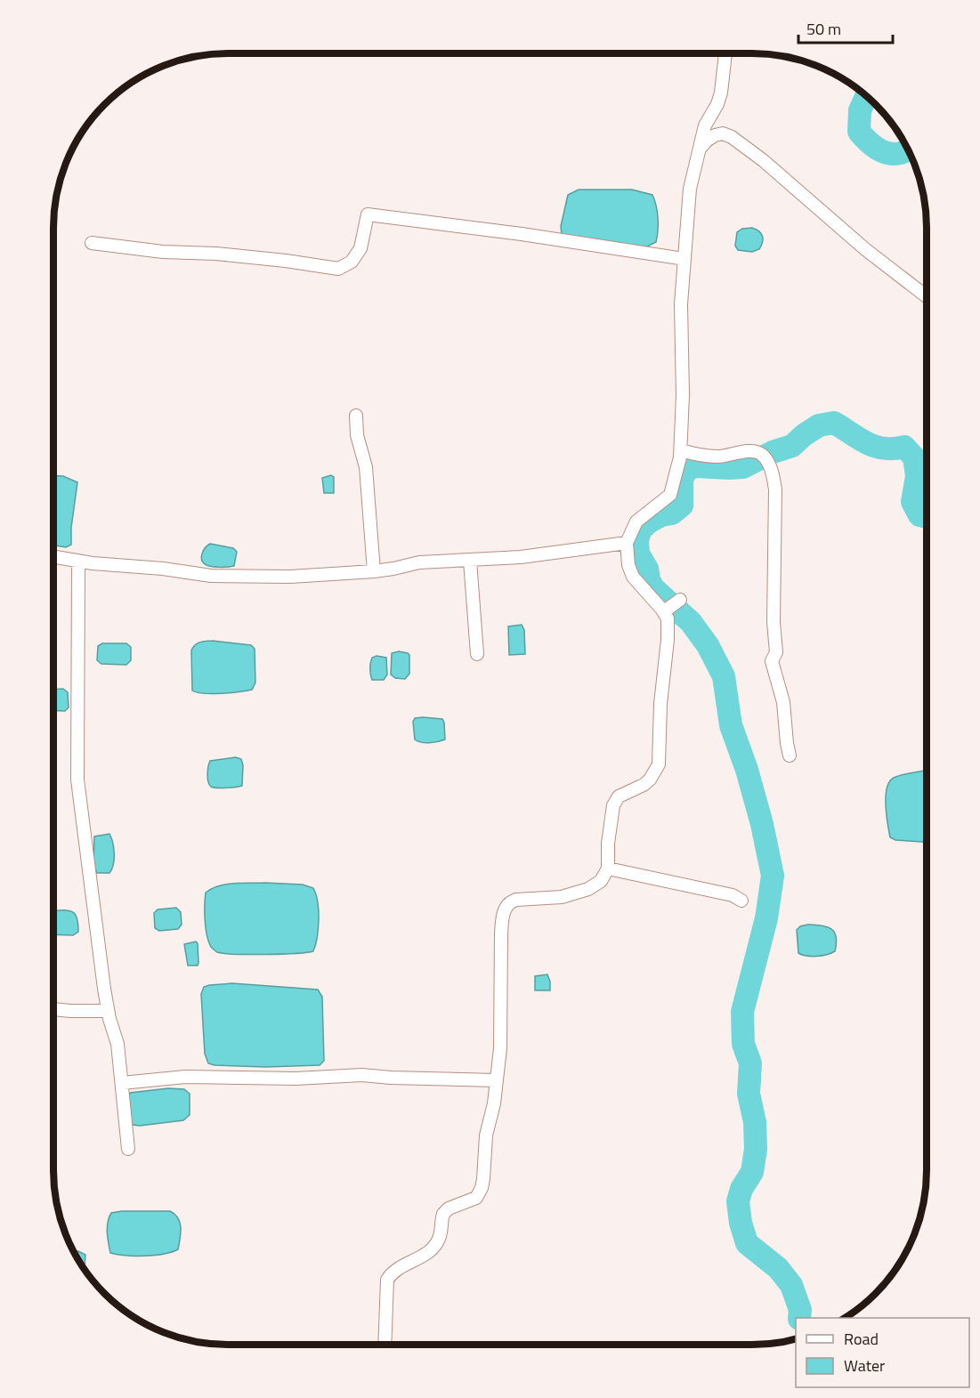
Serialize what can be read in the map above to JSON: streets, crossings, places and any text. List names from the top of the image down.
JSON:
{
  "legend": ["Road", "Water"],
  "scale_bar": "50 m"
}
